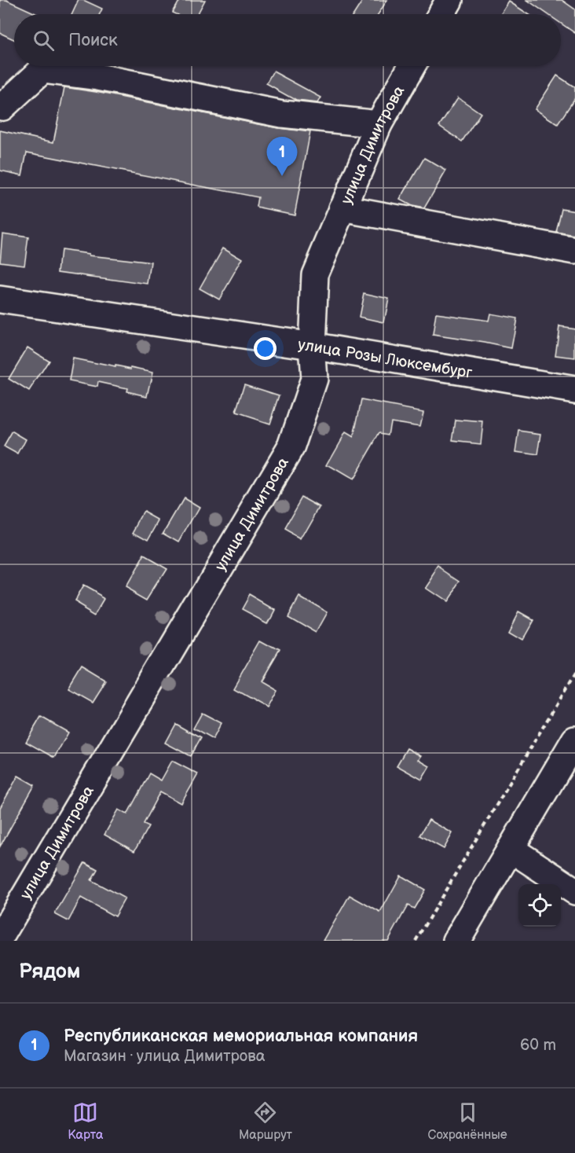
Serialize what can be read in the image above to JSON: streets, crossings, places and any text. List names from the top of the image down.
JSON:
{
  "streets": {
    "street": ["улица Димитрова", "улица Розы Люксембург"]
  },
  "crossings": [
    ["улица Димитрова", "улица Розы Люксембург"]
  ],
  "page": {
    "search": "Поиск",
    "pins": "1",
    "heading": "Рядом",
    "list": [
      {
        "mark": "1",
        "name": "Республиканская мемориальная компания",
        "note": "Магазин · улица Димитрова",
        "value": "60 m"
      }
    ],
    "nav": ["Карта", "Маршрут", "Сохранённые"]
  }
}
